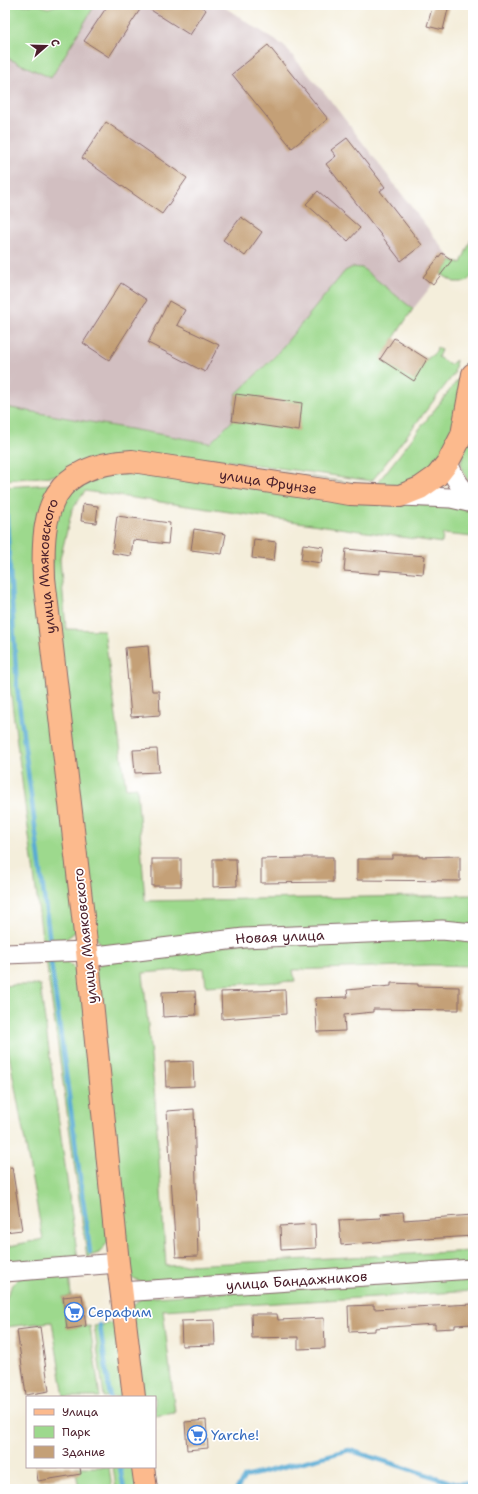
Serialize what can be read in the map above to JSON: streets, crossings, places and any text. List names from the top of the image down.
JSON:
{
  "streets": {
    "main road": ["улица Фрунзе", "улица Маяковского"],
    "street": ["Новая улица", "улица Бандажников"]
  },
  "crossings": [
    ["улица Фрунзе", "улица Маяковского"],
    ["улица Маяковского", "Новая улица"],
    ["улица Маяковского", "улица Бандажников"]
  ],
  "places": {
    "supermarket": ["Серафим", "Yarche!"]
  },
  "legend": ["Улица", "Парк", "Здание"],
  "north": "right"
}
